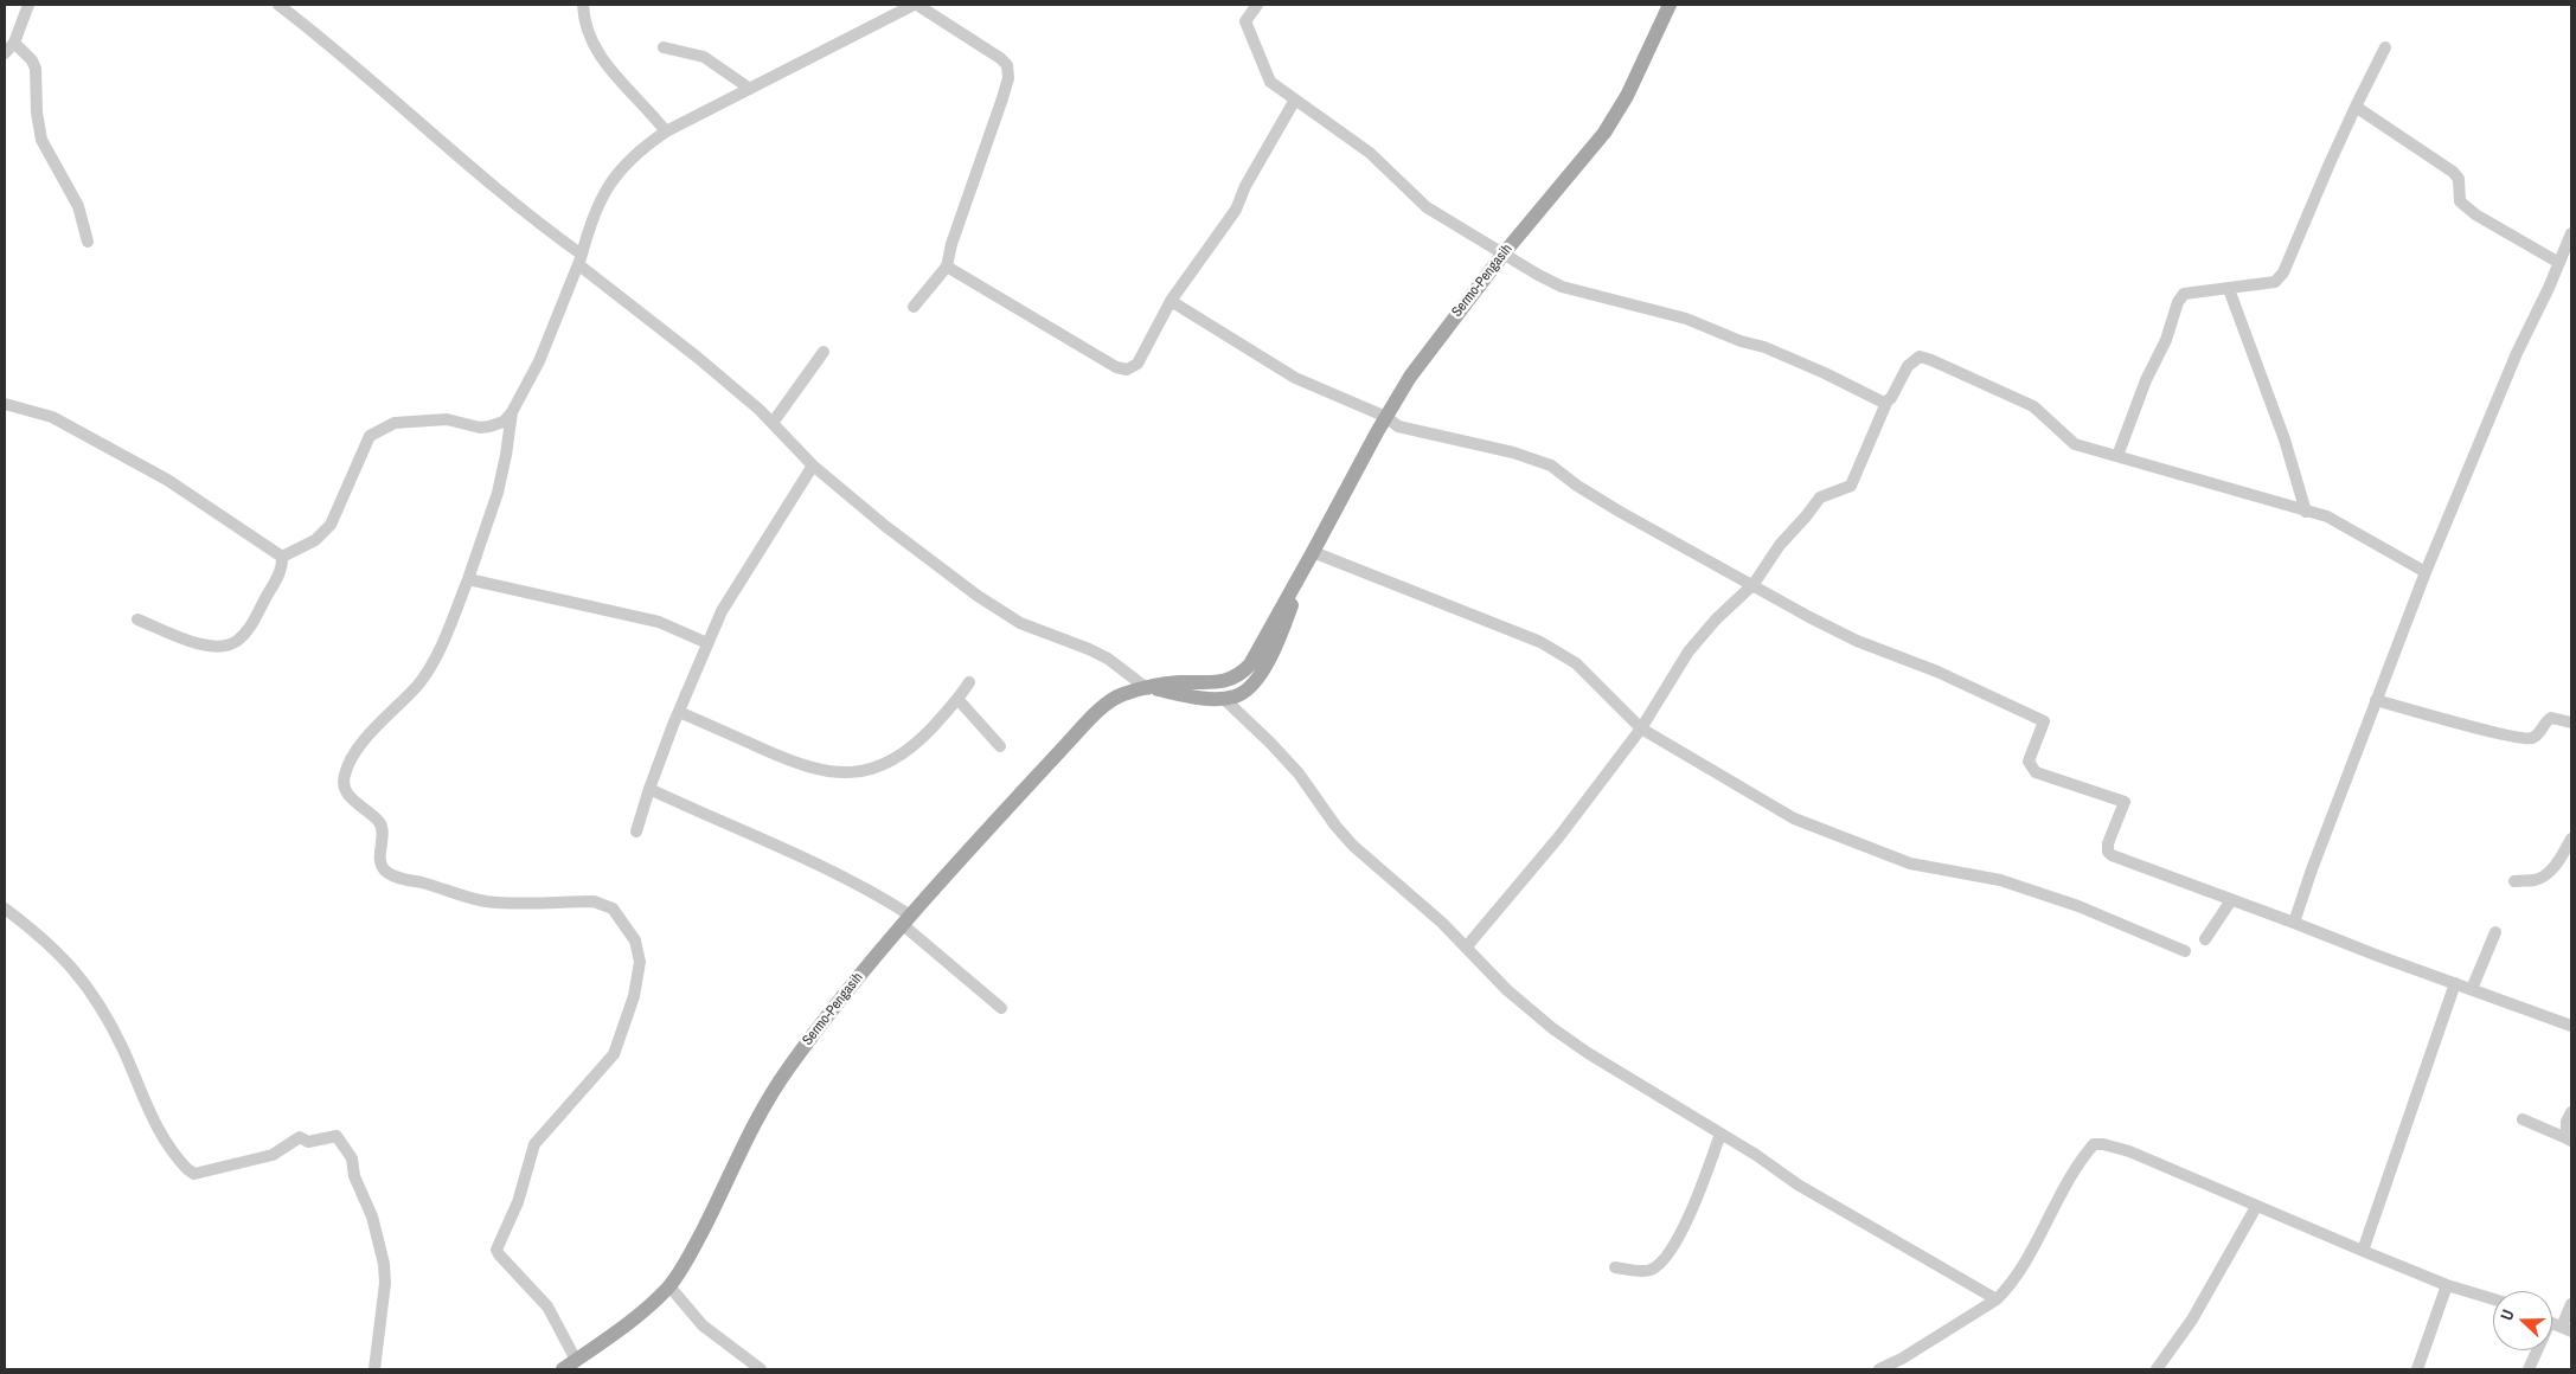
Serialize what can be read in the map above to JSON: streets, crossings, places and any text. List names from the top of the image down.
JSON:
{
  "streets": {
    "main road": ["Sermo-Pengasih"]
  },
  "north": "left"
}
